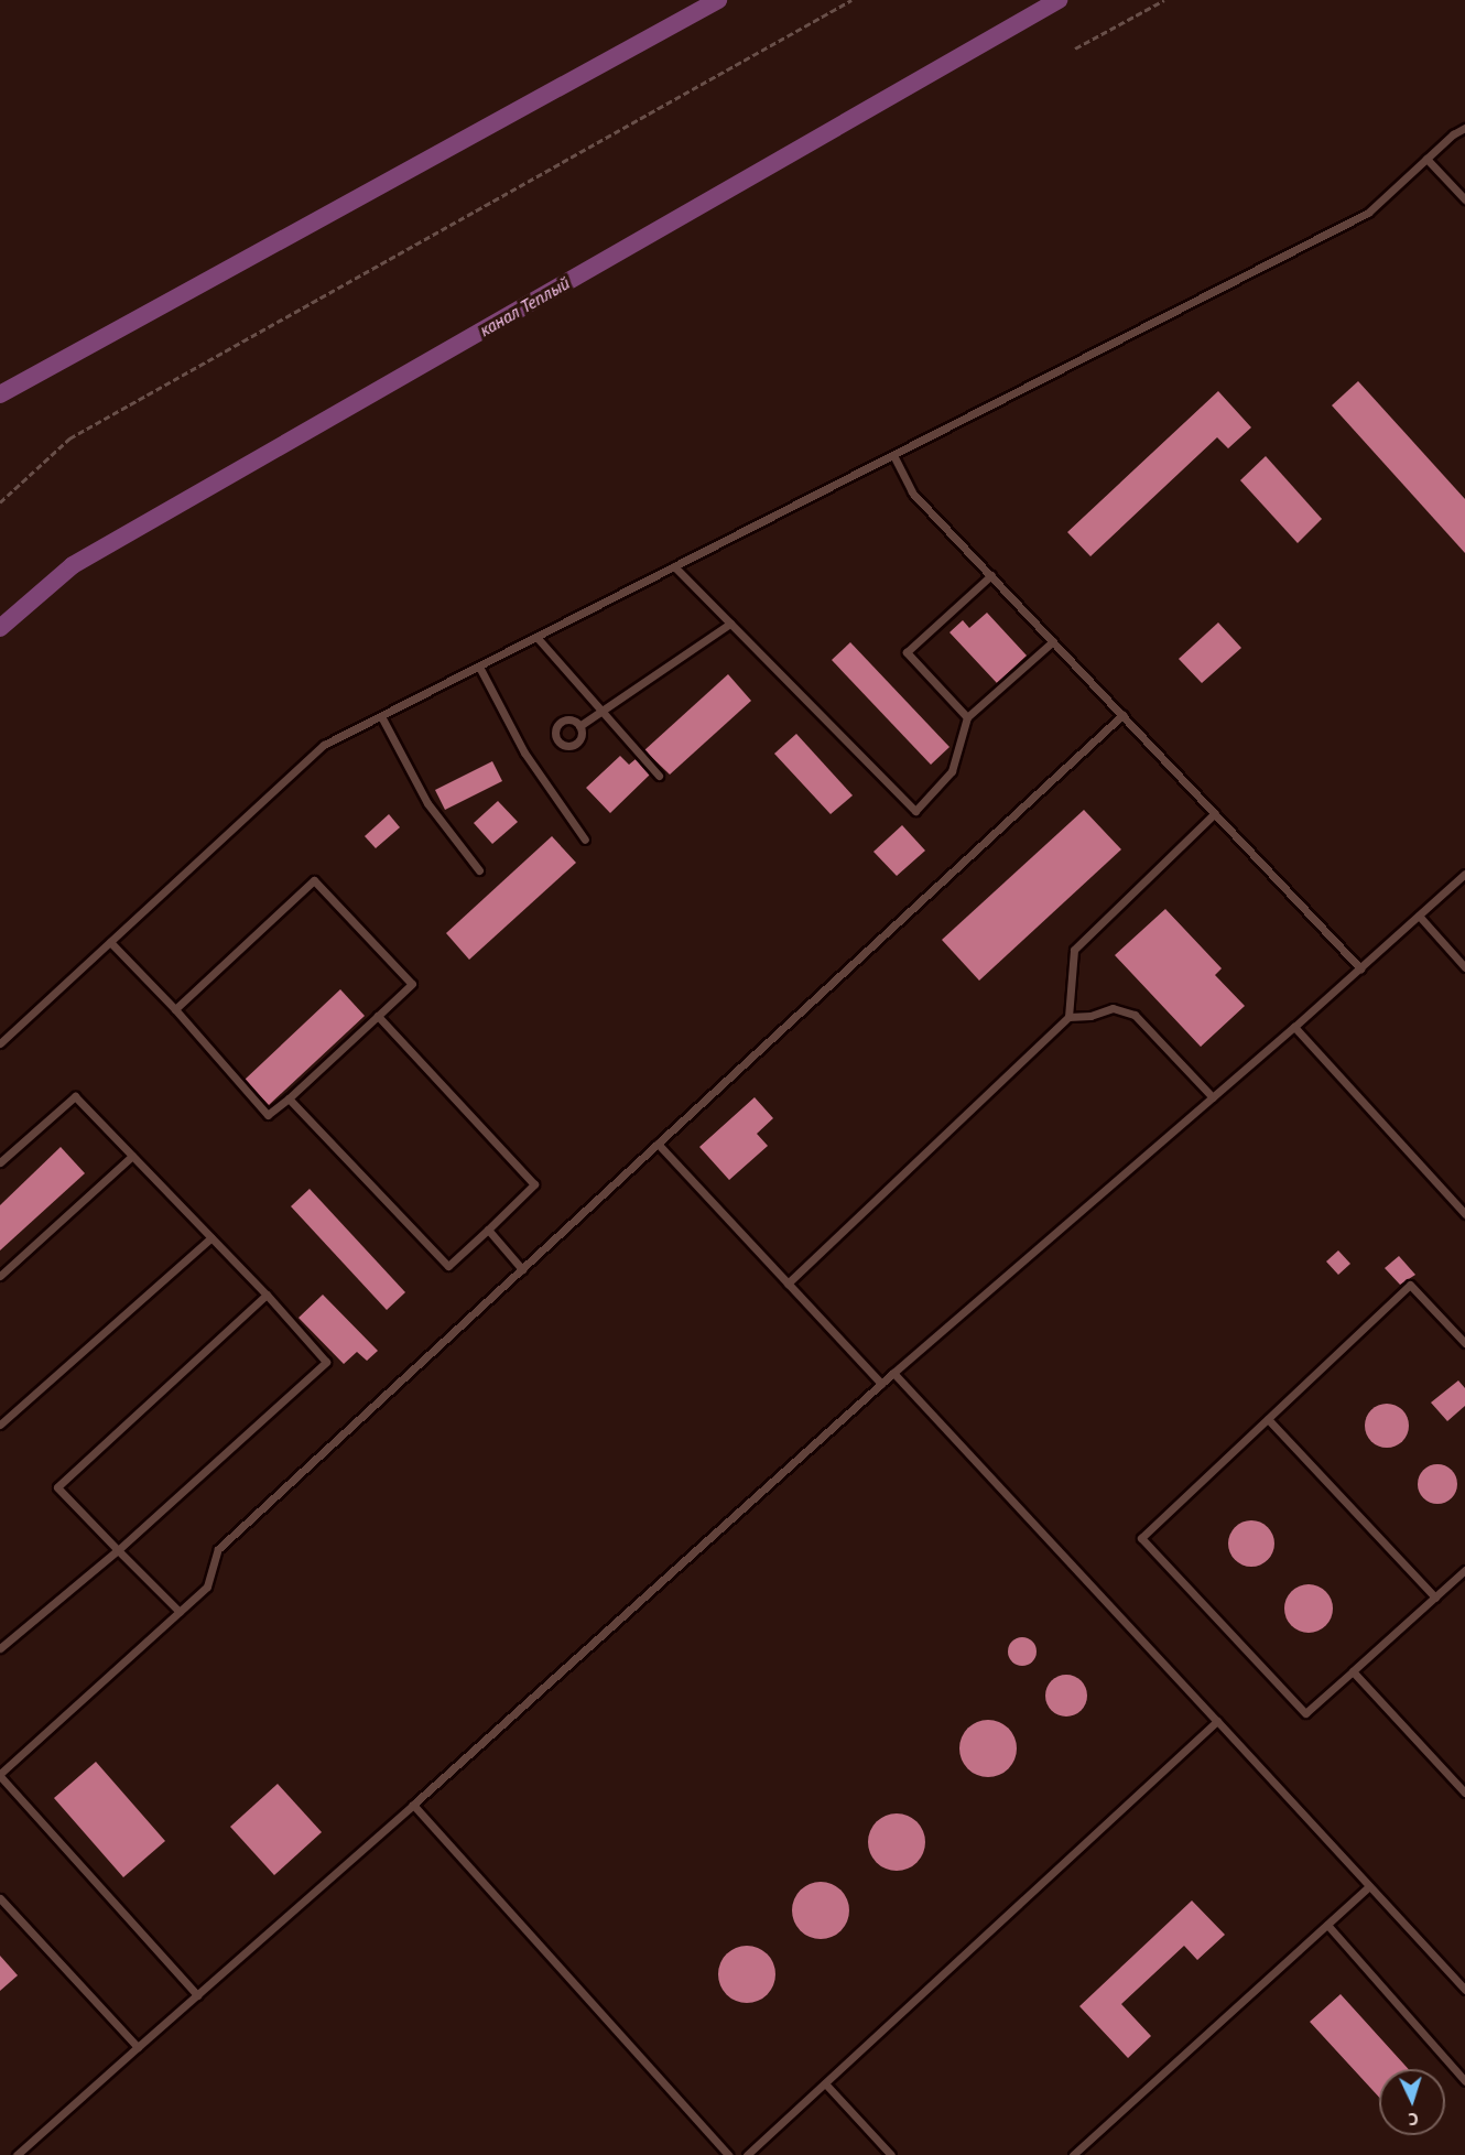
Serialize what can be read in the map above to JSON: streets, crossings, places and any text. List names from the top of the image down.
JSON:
{
  "water": ["канал Теплый"],
  "north": "bottom"
}
